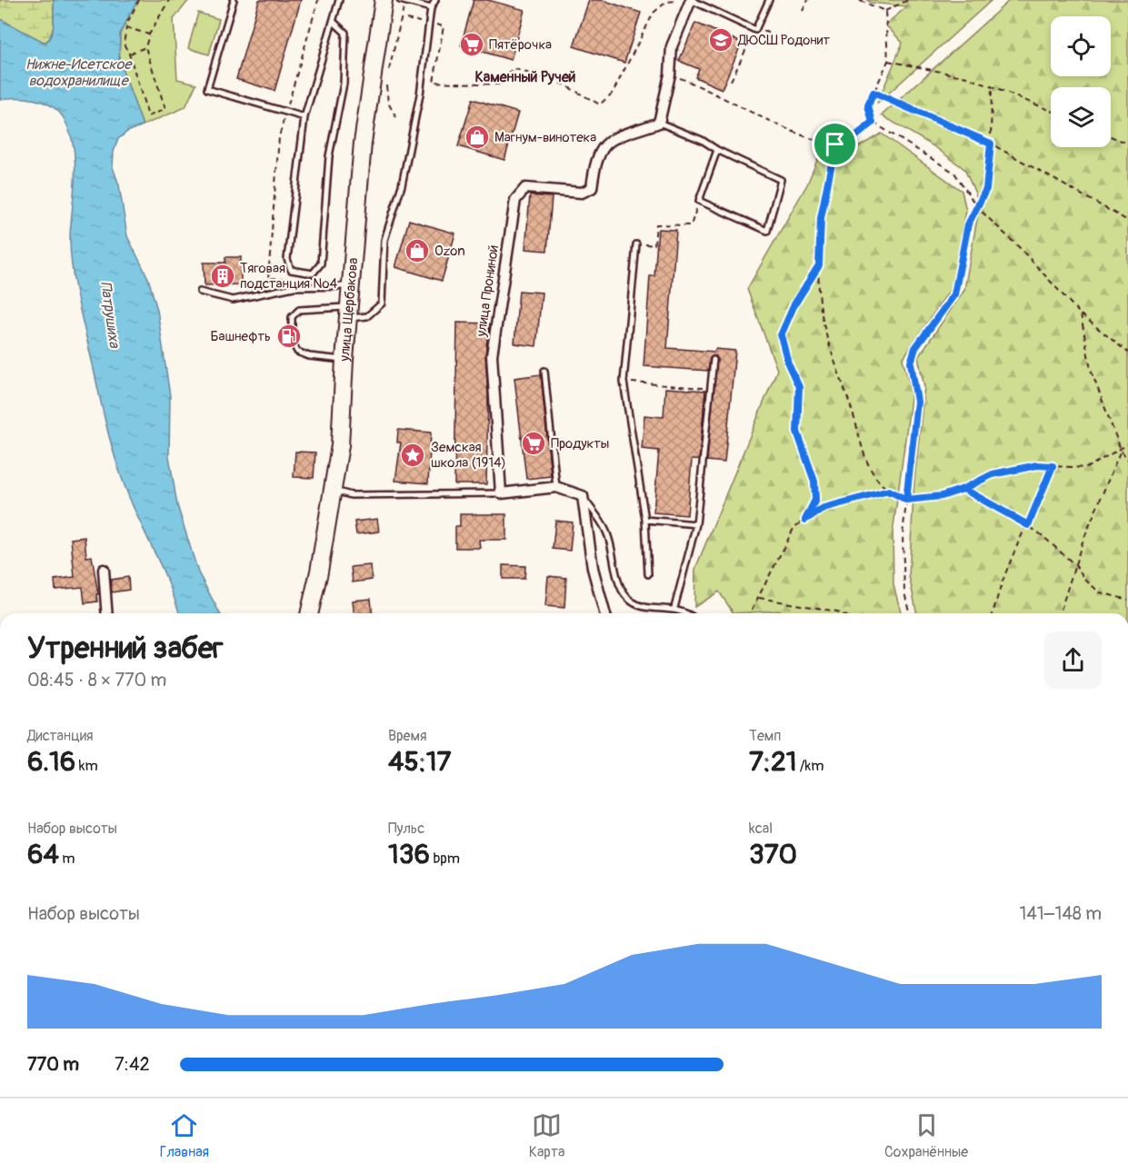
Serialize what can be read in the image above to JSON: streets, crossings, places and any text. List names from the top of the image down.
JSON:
{
  "streets": {
    "main road": ["улица Щербакова"],
    "street": ["улица Прониной"]
  },
  "districts": ["Каменный Ручей"],
  "water": ["Нижне-Исетское водохранилище", "Патрушиха"],
  "places": {
    "school or university": ["ДЮСШ Родонит"],
    "supermarket": ["Пятёрочка", "Продукты"],
    "shop": ["Магнум-винотека", "Ozon"],
    "building": ["Тяговая подстанция №4"],
    "fuel station": ["Башнефть"],
    "place": ["Земская школа (1914)"]
  },
  "page": {
    "heading": ["Утренний забег", "08:45 · 8 × 770 m"],
    "stats": [
      ["Дистанция", "6.16 km"],
      ["Время", "45:17"],
      ["Темп", "7:21 /km"],
      ["Набор высоты", "64 m"],
      ["Пульс", "136 bpm"],
      ["kcal", "370"]
    ],
    "chart": ["Набор высоты", "141–148 m"],
    "list": [
      {
        "name": "770 m",
        "note": "7:42"
      }
    ],
    "tabs": ["Главная", "Карта", "Сохранённые"]
  }
}
